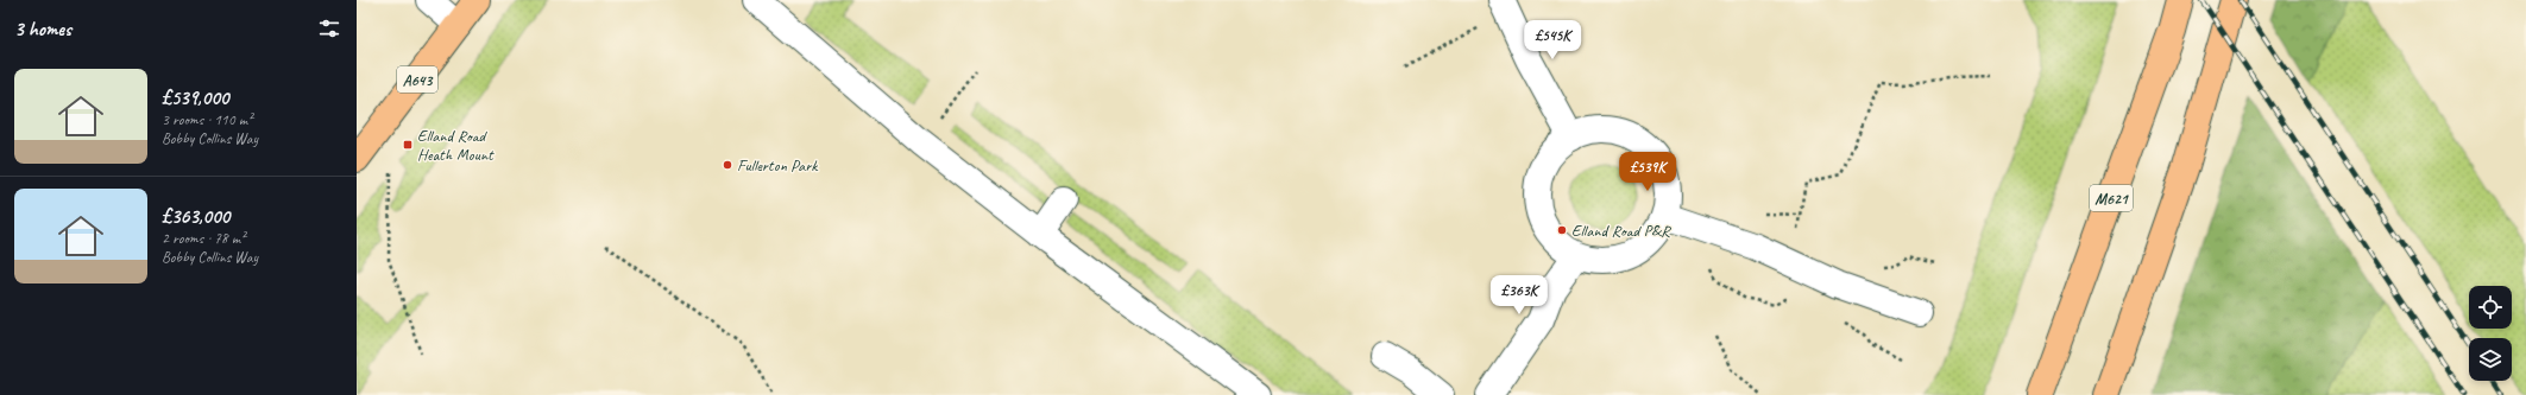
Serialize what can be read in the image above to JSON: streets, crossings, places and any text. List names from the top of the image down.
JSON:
{
  "streets": {
    "main road": ["A643", "M621"]
  },
  "places": {
    "transit": ["Elland Road Heath Mount"],
    "other": ["Fullerton Park", "Elland Road P&R"]
  },
  "page": {
    "heading": "3 homes",
    "price": ["£545K", "£539K", "£363K"],
    "list": [
      {
        "name": "£539,000",
        "note": "3 rooms · 110 m² · Bobby Collins Way"
      },
      {
        "name": "£363,000",
        "note": "2 rooms · 78 m² · Bobby Collins Way"
      }
    ]
  }
}
